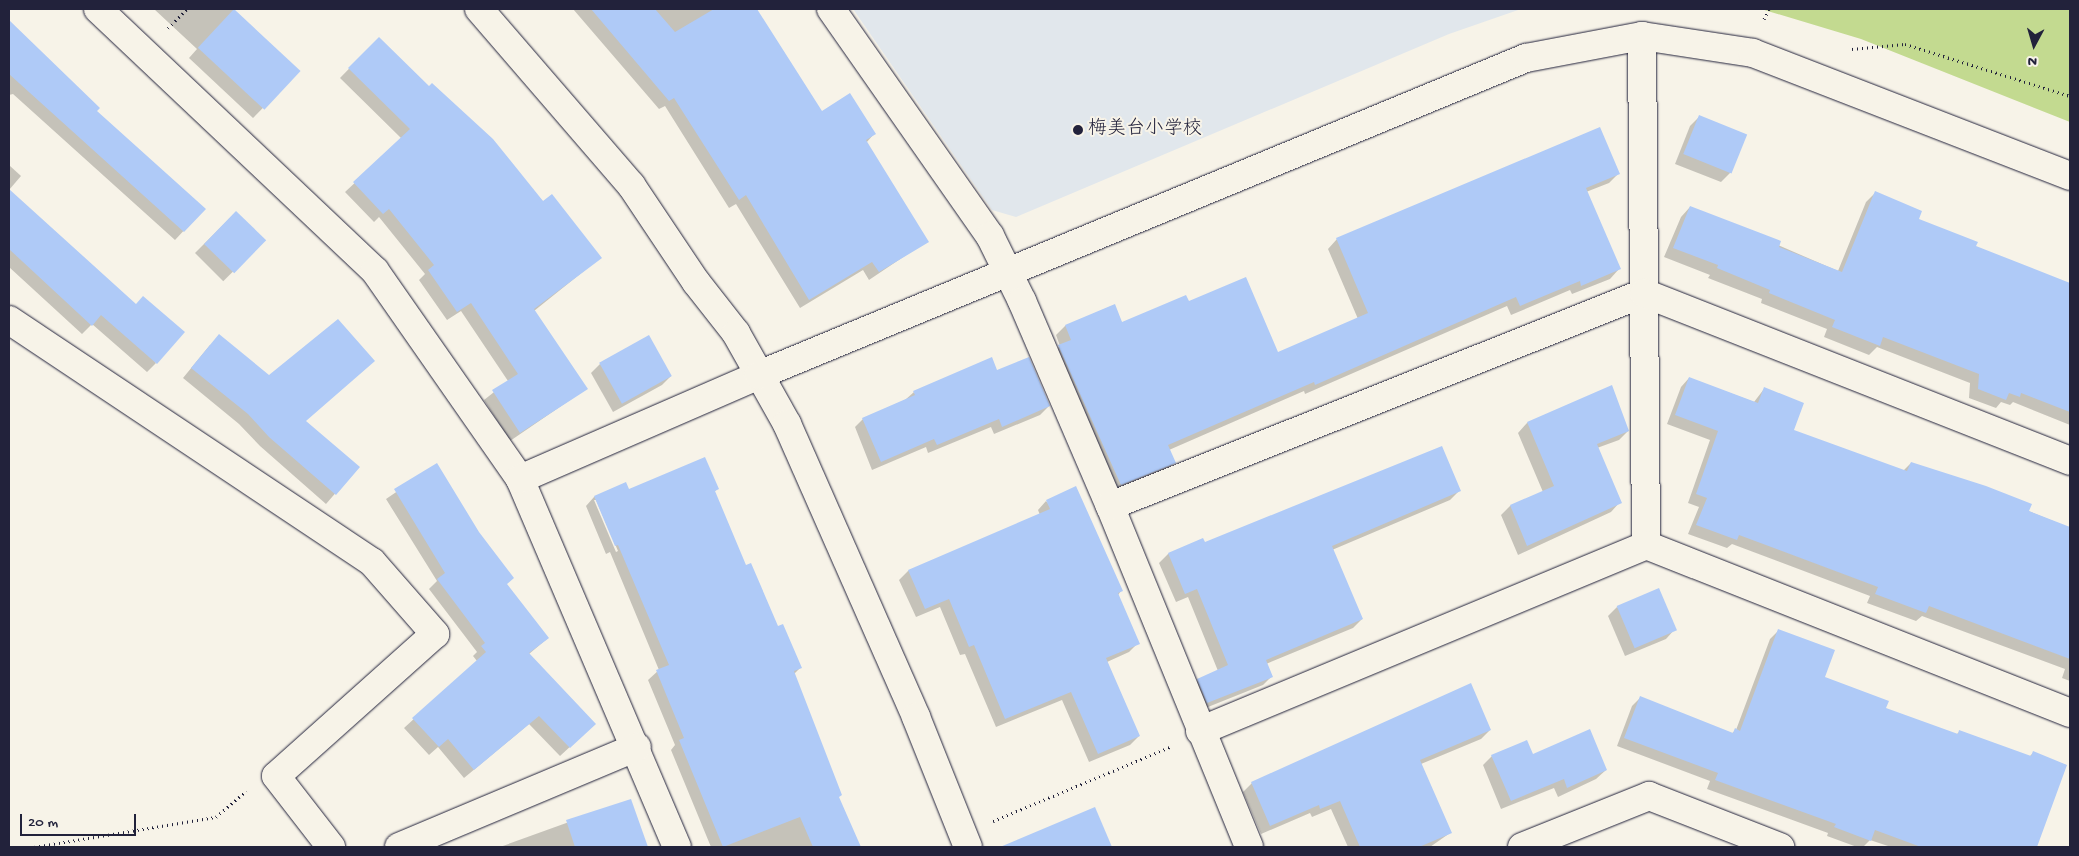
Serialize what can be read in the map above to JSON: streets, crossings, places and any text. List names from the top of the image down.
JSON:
{
  "places": ["梅美台小学校"],
  "scale_bar": "20 m",
  "north": "bottom"
}
